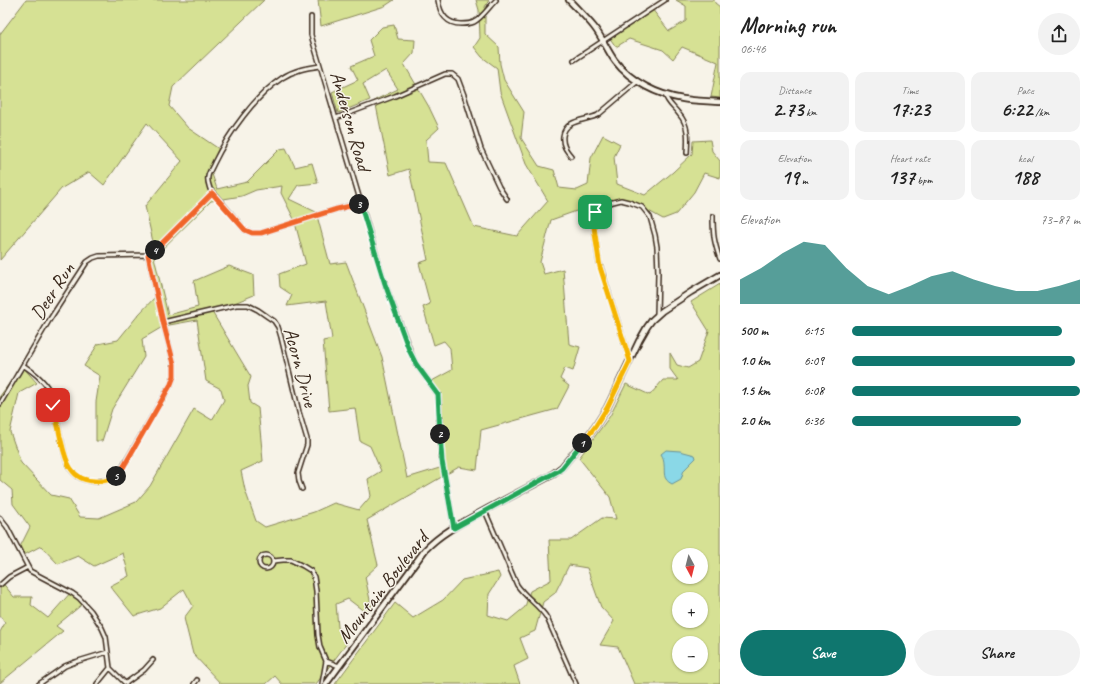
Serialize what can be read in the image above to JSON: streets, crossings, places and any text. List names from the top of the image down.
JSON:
{
  "streets": {
    "street": [
      "Anderson Road",
      "Deer Run",
      "Acorn Drive",
      "Mountain Boulevard"
    ]
  },
  "crossings": [
    ["Anderson Road", "Mountain Boulevard"]
  ],
  "north": "bottom",
  "page": {
    "heading": ["Morning run", "06:46"],
    "stats": [
      ["Distance", "2.73 km"],
      ["Time", "17:23"],
      ["Pace", "6:22 /km"],
      ["Elevation", "19 m"],
      ["Heart rate", "137 bpm"],
      ["kcal", "188"]
    ],
    "pins": [
      "3",
      "4",
      "2",
      "1",
      "5"
    ],
    "chart": ["Elevation", "73–87 m"],
    "list": [
      {
        "name": "500 m",
        "note": "6:15"
      },
      {
        "name": "1.0 km",
        "note": "6:09"
      },
      {
        "name": "1.5 km",
        "note": "6:08"
      },
      {
        "name": "2.0 km",
        "note": "6:36"
      }
    ],
    "map_buttons": ["+", "−"],
    "buttons": ["Save", "Share"]
  }
}
